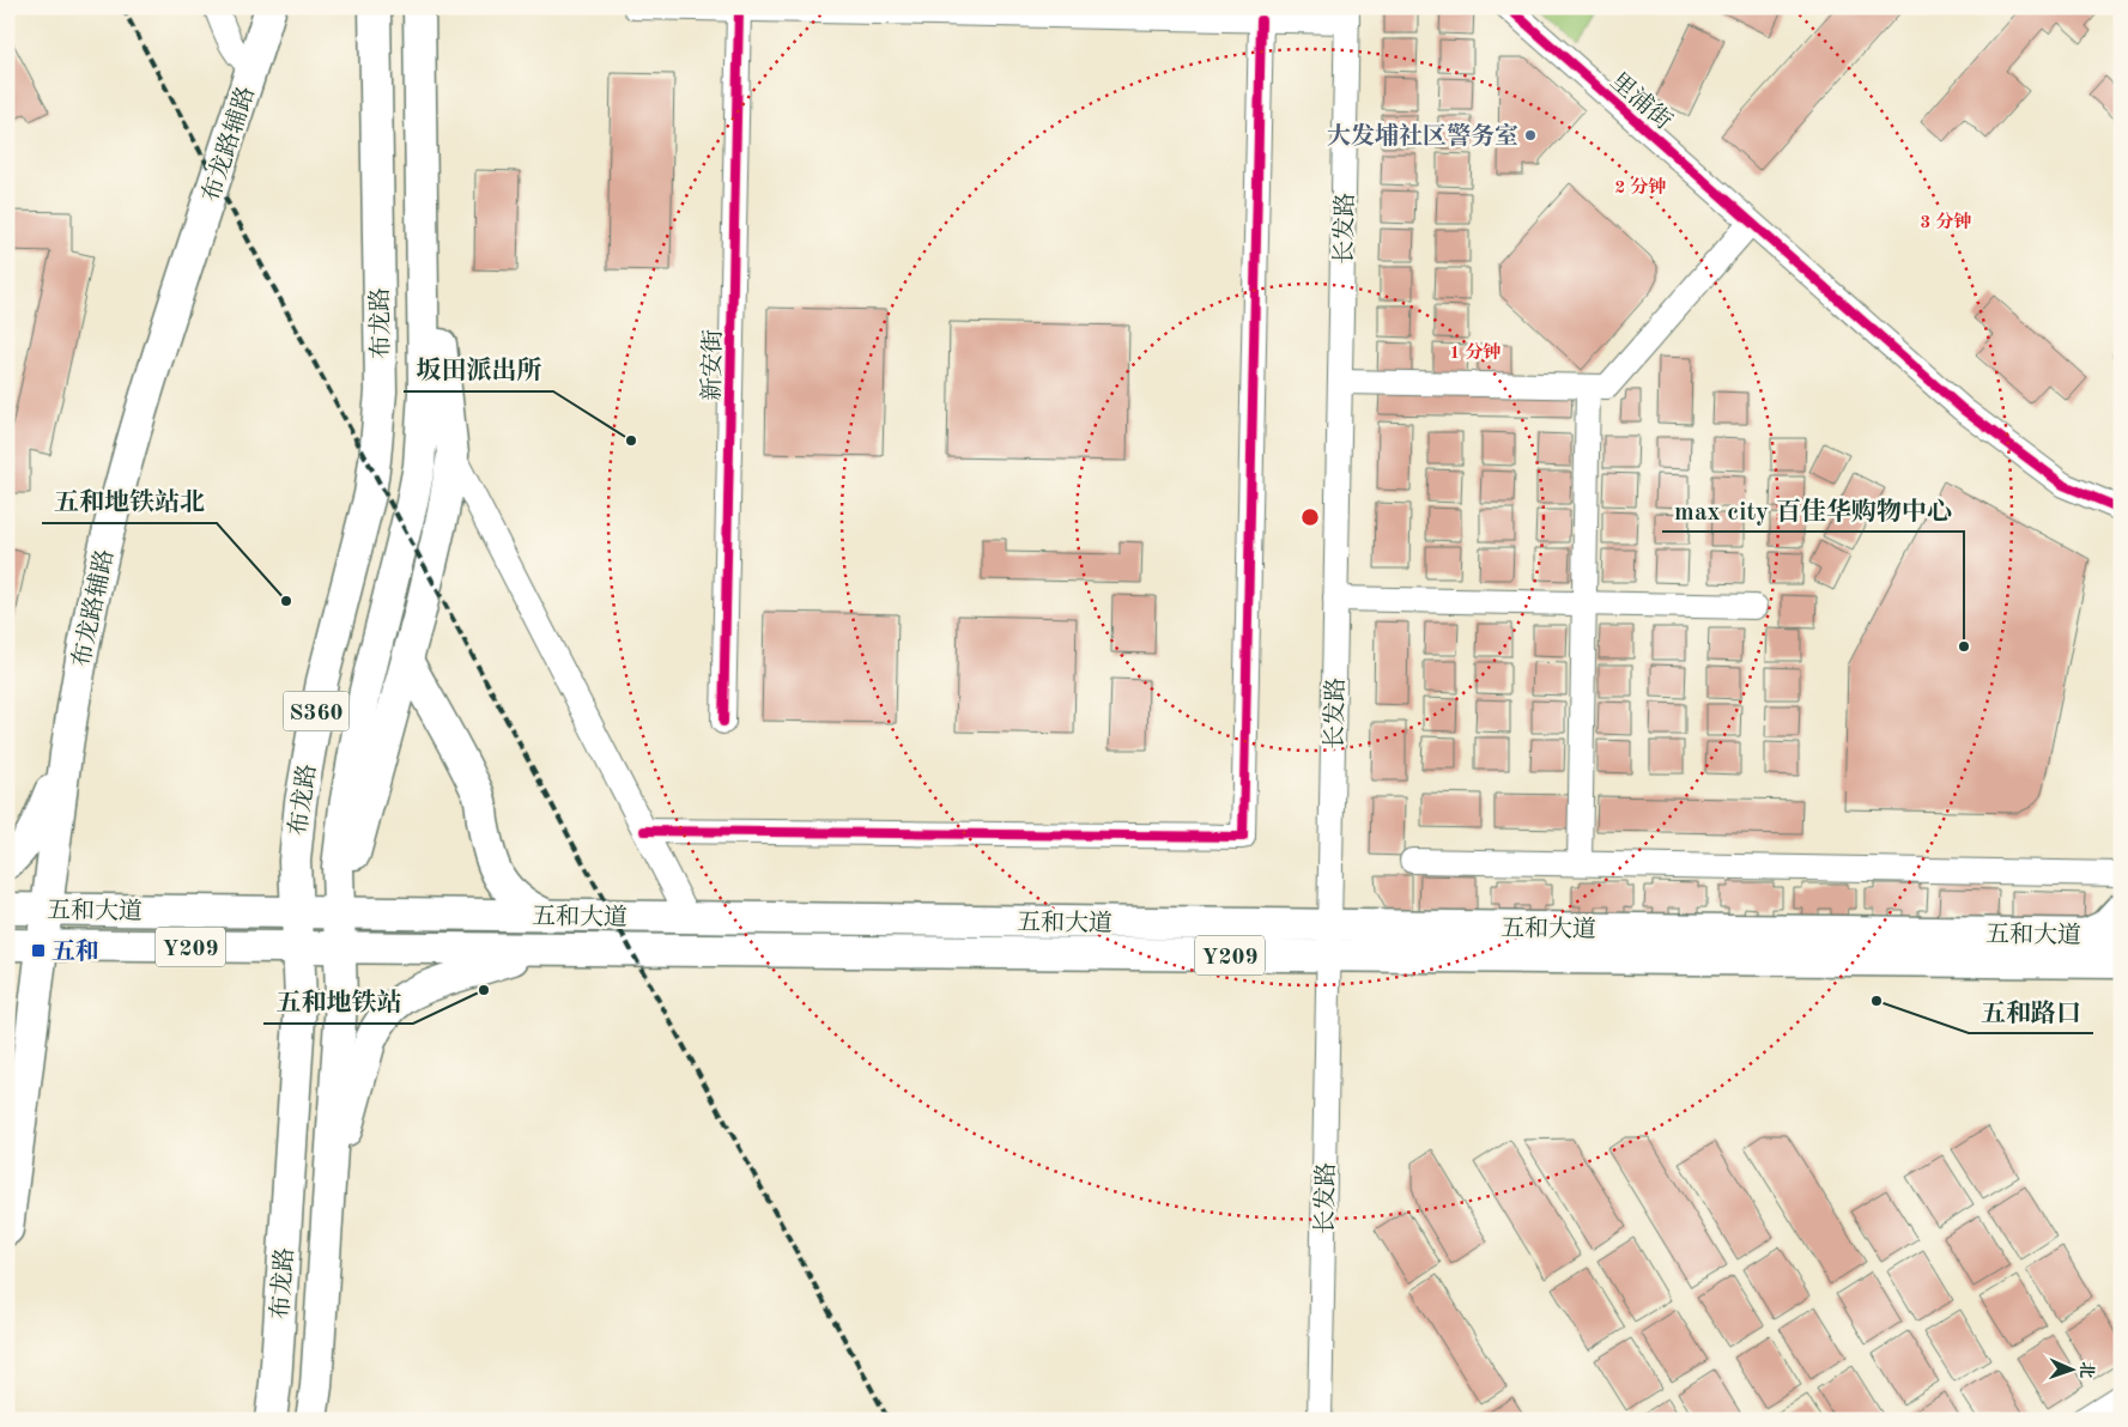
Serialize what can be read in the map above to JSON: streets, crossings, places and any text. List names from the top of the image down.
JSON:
{
  "streets": {
    "main road": [
      "布龙路辅路",
      "布龙路",
      "S360",
      "五和大道",
      "Y209"
    ],
    "street": ["里浦街", "长发路", "新安街"]
  },
  "crossings": [
    ["布龙路辅路", "五和大道"],
    ["长发路", "五和大道"],
    ["布龙路", "五和大道"]
  ],
  "places": {
    "other": [
      "大发埔社区警务室",
      "坂田派出所",
      "五和地铁站北",
      "max city 百佳华购物中心",
      "五和地铁站",
      "五和路口"
    ],
    "transit": ["五和"]
  },
  "north": "right",
  "rings": ["2 分钟", "3 分钟", "1 分钟"]
}
